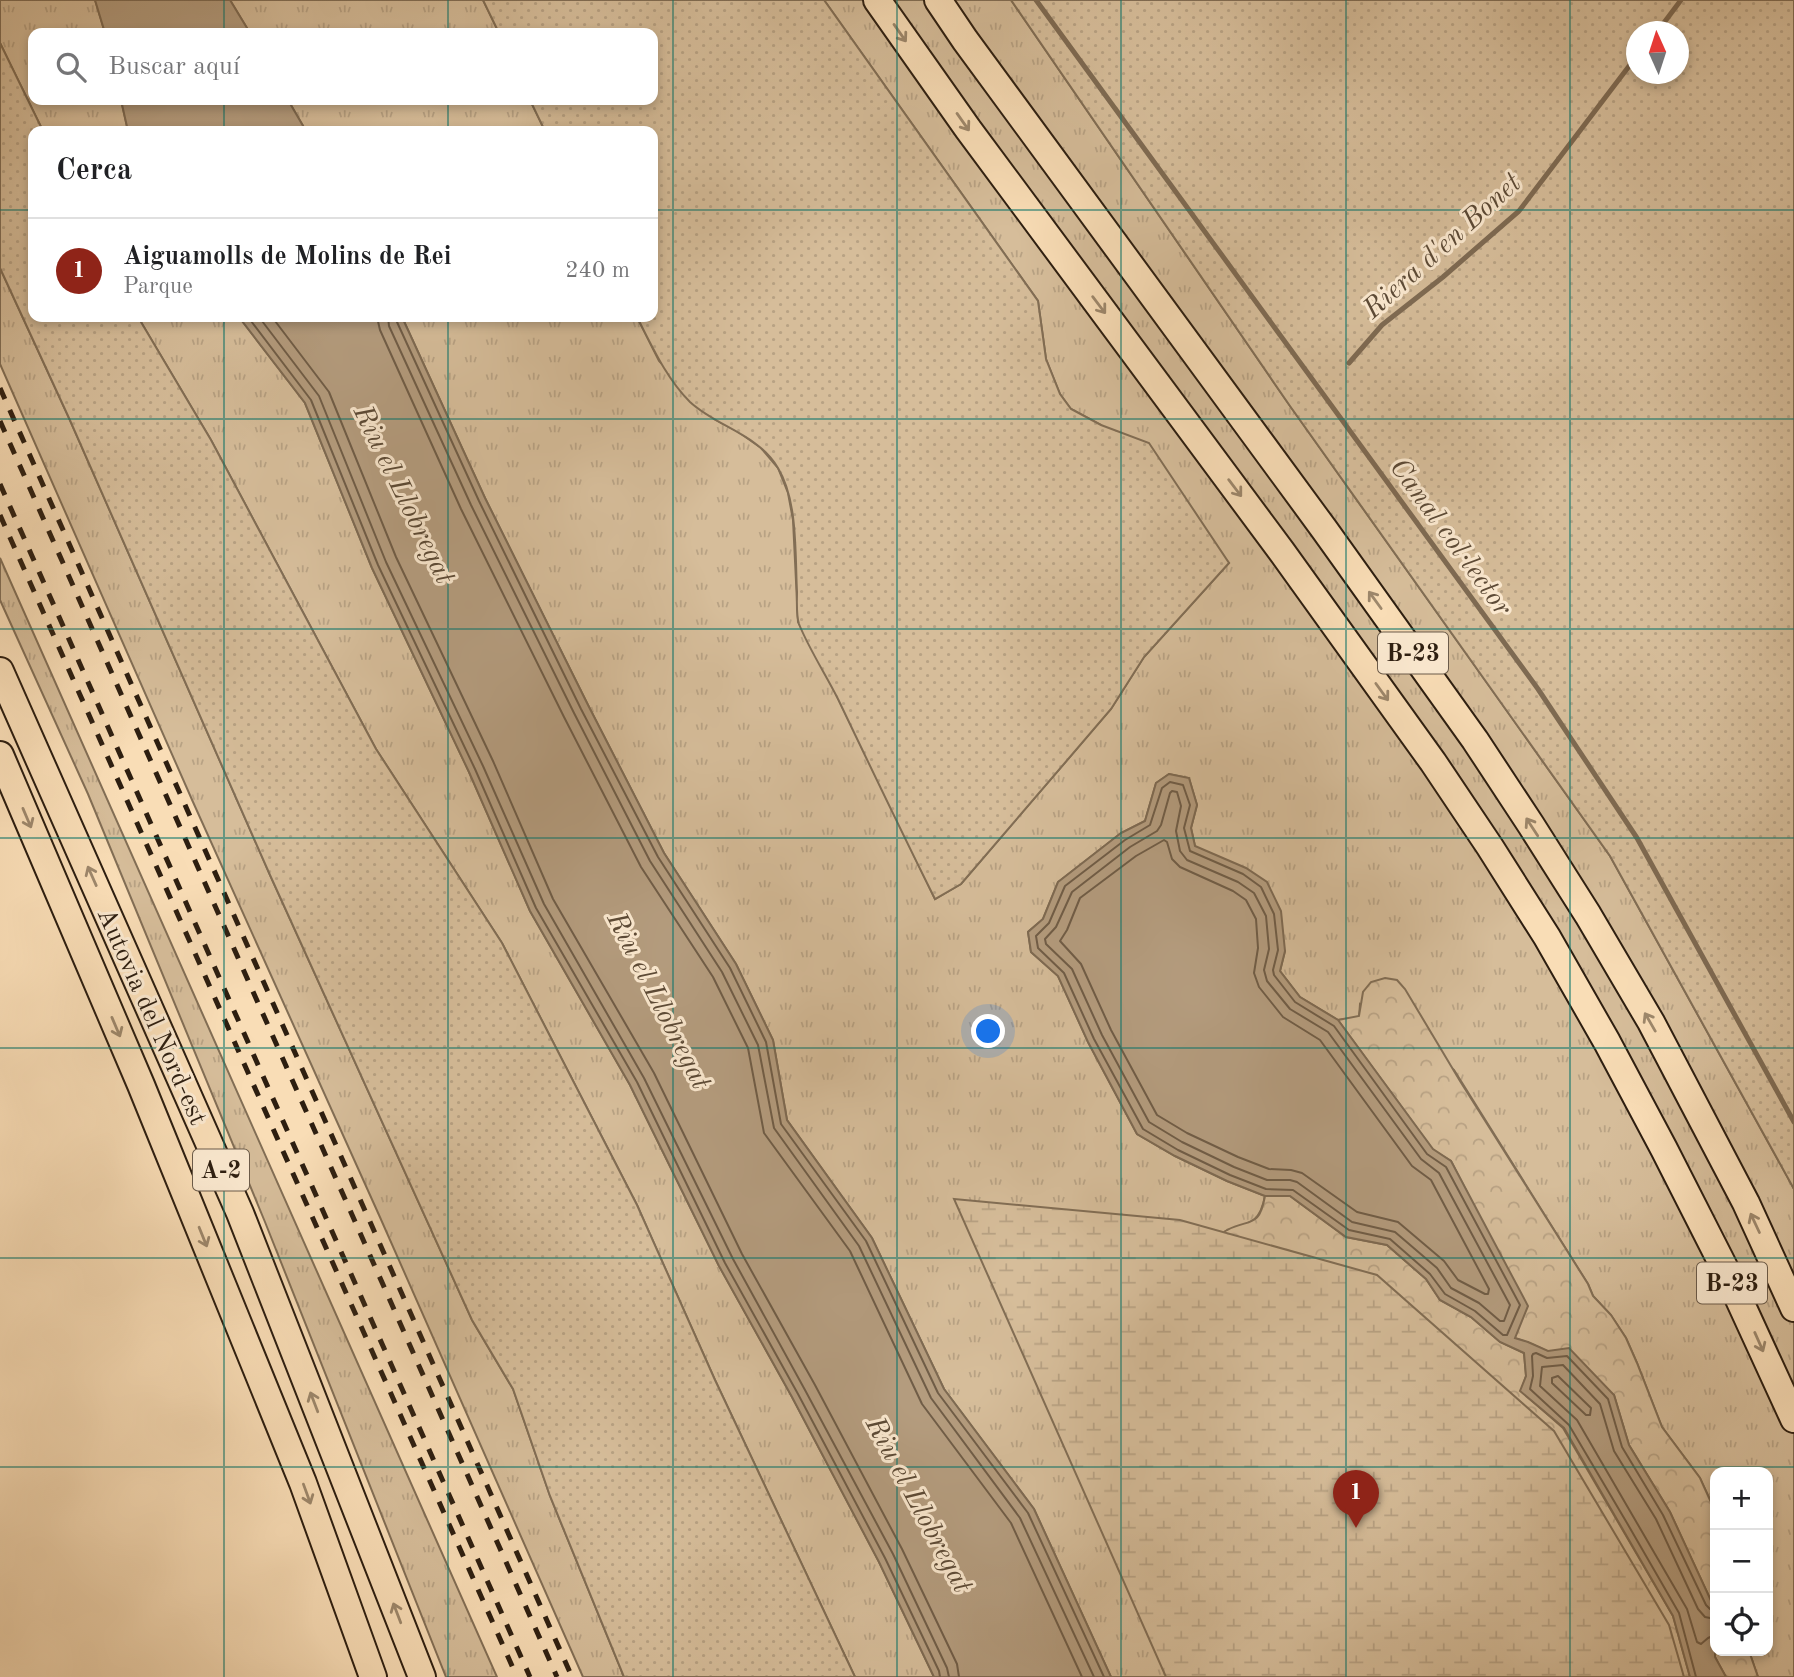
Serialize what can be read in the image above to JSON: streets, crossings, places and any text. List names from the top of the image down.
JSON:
{
  "streets": {
    "highway": ["B-23", "Autovia del Nord-est", "A-2"]
  },
  "water": ["Riera d'en Bonet", "Riu el Llobregat", "Canal col·lector"],
  "north": "top",
  "page": {
    "search": "Buscar aquí",
    "heading": "Cerca",
    "list": [
      {
        "mark": "1",
        "name": "Aiguamolls de Molins de Rei",
        "note": "Parque",
        "value": "240 m"
      }
    ],
    "map_buttons": ["+", "−"],
    "pins": "1"
  }
}
